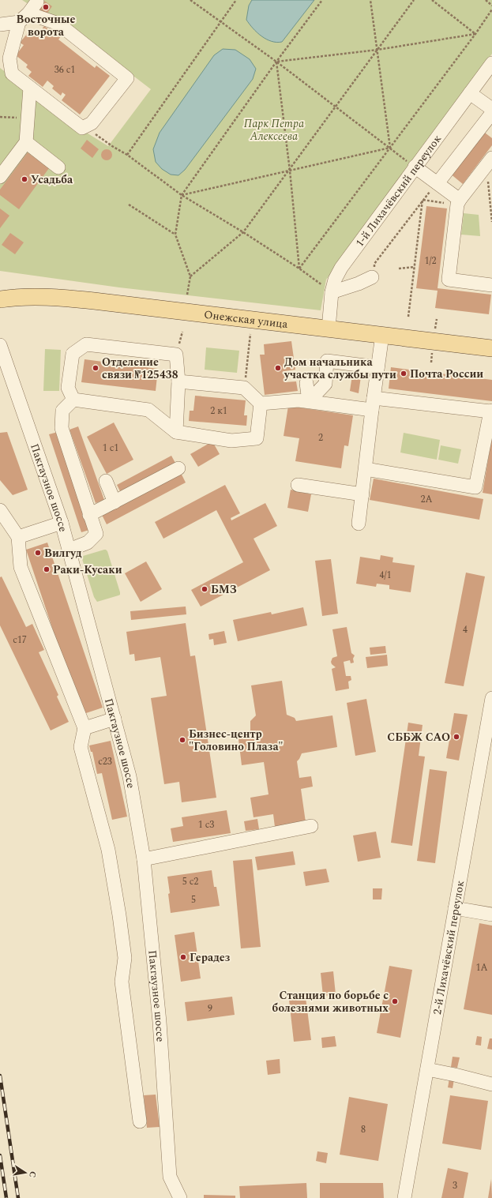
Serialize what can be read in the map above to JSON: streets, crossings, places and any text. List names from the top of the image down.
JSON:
{
  "streets": {
    "main road": ["Онежская улица"],
    "street": ["1-й Лихачёвский переулок", "Пакгаузное шоссе", "2-й Лихачёвский переулок"]
  },
  "crossings": [
    ["1-й Лихачёвский переулок", "Онежская улица"]
  ],
  "parks": ["Парк Петра Алексеева"],
  "places": [
    "Восточные ворота",
    "Усадьба",
    "Отделение связи №125438",
    "Дом начальника участка службы пути",
    "Почта России",
    "Вилгуд",
    "Раки-Кусаки",
    "БМЗ",
    "СББЖ САО",
    "Бизнес-центр \"Головино Плаза\"",
    "Герадез",
    "Станция по борьбе с болезнями животных"
  ],
  "house_numbers": [
    "36 с1",
    "1/2",
    "2 к1",
    "2",
    "1 с1",
    "2А",
    "4/1",
    "4",
    "с17",
    "с23",
    "1 с3",
    "5 с2",
    "5",
    "1А",
    "9",
    "8",
    "3"
  ],
  "north": "right"
}
